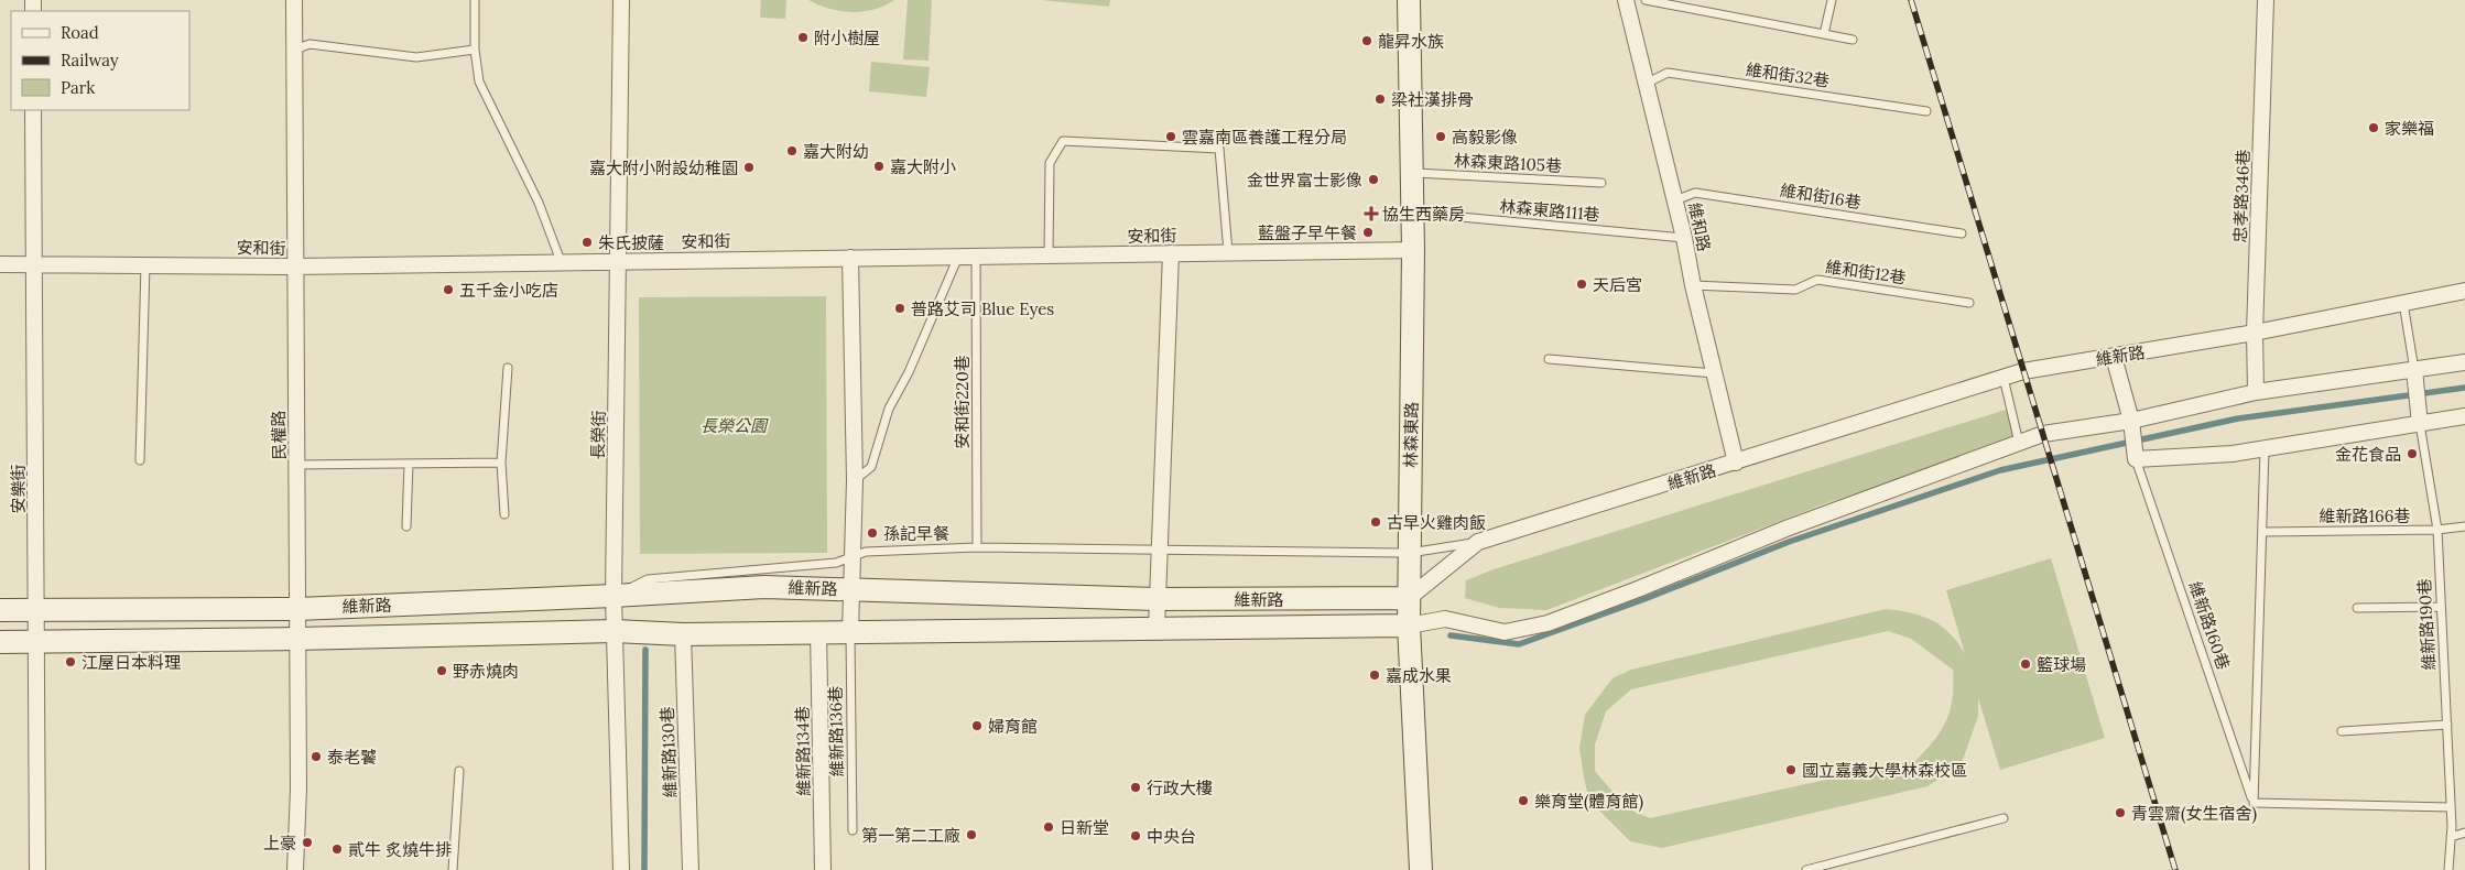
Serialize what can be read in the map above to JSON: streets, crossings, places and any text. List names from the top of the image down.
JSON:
{
  "streets": {
    "street": [
      "忠孝路346巷",
      "維和路",
      "安和街",
      "維新路",
      "民權路",
      "長榮街",
      "林森東路",
      "安樂街",
      "維新路134巷",
      "維新路130巷"
    ],
    "lane": [
      "維和街32巷",
      "林森東路105巷",
      "維和街16巷",
      "林森東路111巷",
      "維和街12巷",
      "安和街220巷",
      "維新路166巷",
      "維新路190巷",
      "維新路160巷",
      "維新路136巷"
    ]
  },
  "crossings": [
    ["維和街32巷", "維和路"],
    ["林森東路105巷", "林森東路"],
    ["維和街16巷", "維和路"],
    ["忠孝路346巷", "維新路"],
    ["林森東路111巷", "維和路"],
    ["林森東路111巷", "林森東路"],
    ["維和路", "維和街12巷"],
    ["維和路", "維新路"],
    ["安和街", "安和街220巷"],
    ["安和街", "民權路"],
    ["安和街", "長榮街"],
    ["安和街", "林森東路"],
    ["安和街", "安樂街"],
    ["維新路", "民權路"],
    ["維新路", "長榮街"],
    ["維新路", "林森東路"],
    ["維新路", "安樂街"],
    ["維新路", "維新路136巷"],
    ["維新路", "維新路134巷"],
    ["維新路", "維新路130巷"],
    ["維新路166巷", "維新路190巷"]
  ],
  "parks": ["長榮公園"],
  "places": {
    "other": [
      "附小樹屋",
      "龍昇水族",
      "梁社漢排骨",
      "家樂福",
      "雲嘉南區養護工程分局",
      "高毅影像",
      "嘉大附幼",
      "嘉大附小",
      "嘉大附小附設幼稚園",
      "金世界富士影像",
      "藍盤子早午餐",
      "朱氏披薩",
      "天后宮",
      "五千金小吃店",
      "普路艾司 Blue Eyes",
      "金花食品",
      "古早火雞肉飯",
      "孫記早餐",
      "江屋日本料理",
      "籃球場",
      "野赤燒肉",
      "嘉成水果",
      "婦育館",
      "泰老饕",
      "國立嘉義大學林森校區",
      "行政大樓",
      "樂育堂(體育館)",
      "青雲齋(女生宿舍)",
      "日新堂",
      "第一第二工廠",
      "中央台",
      "上豪",
      "貳牛 炙燒牛排"
    ],
    "health": ["協生西藥房"]
  },
  "legend": ["Road", "Railway", "Park"]
}
